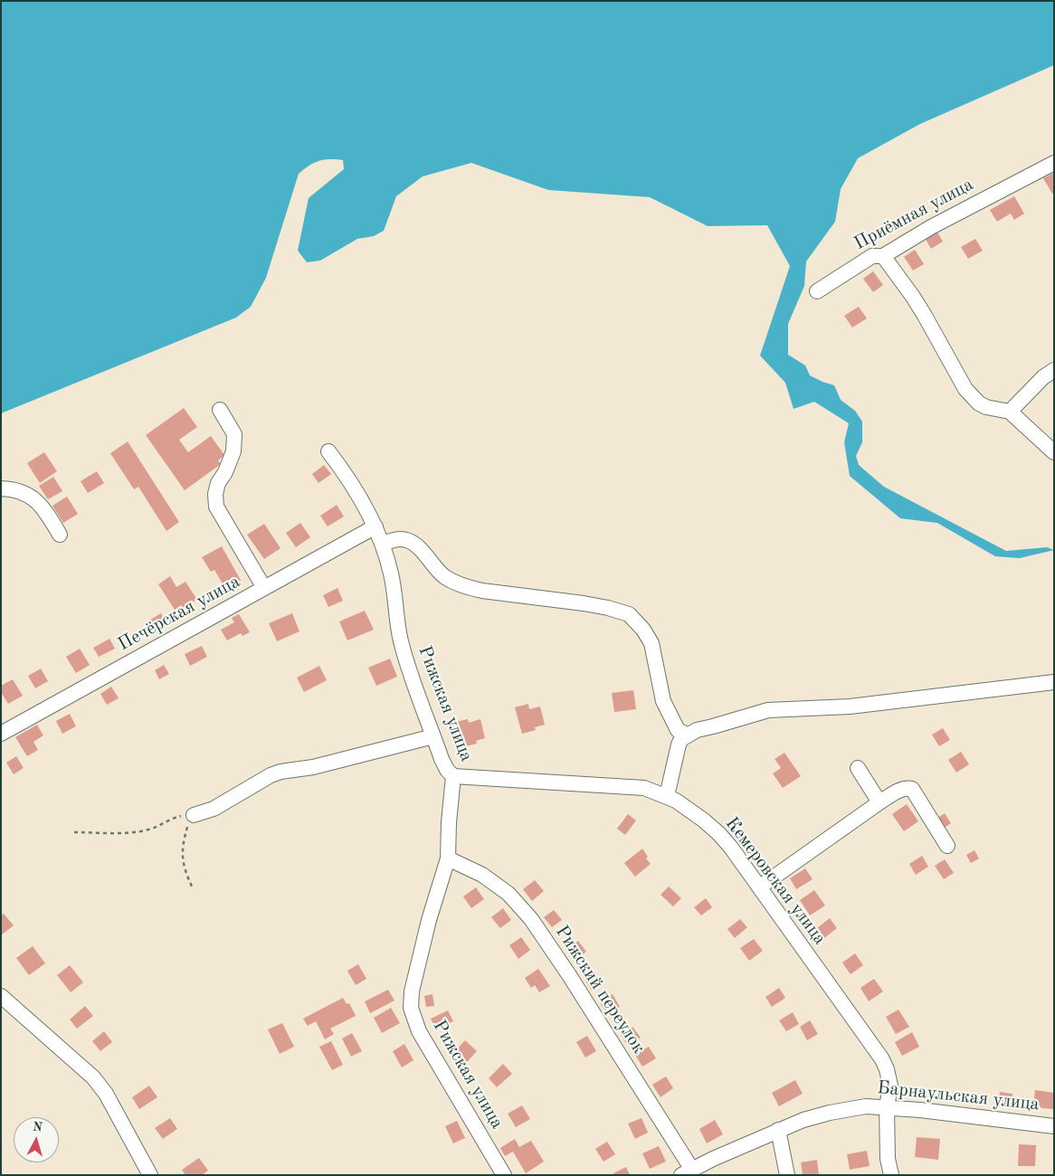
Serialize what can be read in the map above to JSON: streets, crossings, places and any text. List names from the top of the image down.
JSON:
{
  "streets": {
    "street": [
      "Приёмная улица",
      "Печёрская улица",
      "Рижская улица",
      "Кемеровская улица",
      "Рижский переулок",
      "Барнаульская улица"
    ]
  },
  "crossings": [
    ["Печёрская улица", "Рижская улица"],
    ["Рижская улица", "Кемеровская улица"],
    ["Рижская улица", "Рижский переулок"],
    ["Кемеровская улица", "Барнаульская улица"],
    ["Рижский переулок", "Барнаульская улица"]
  ],
  "north": "top"
}
